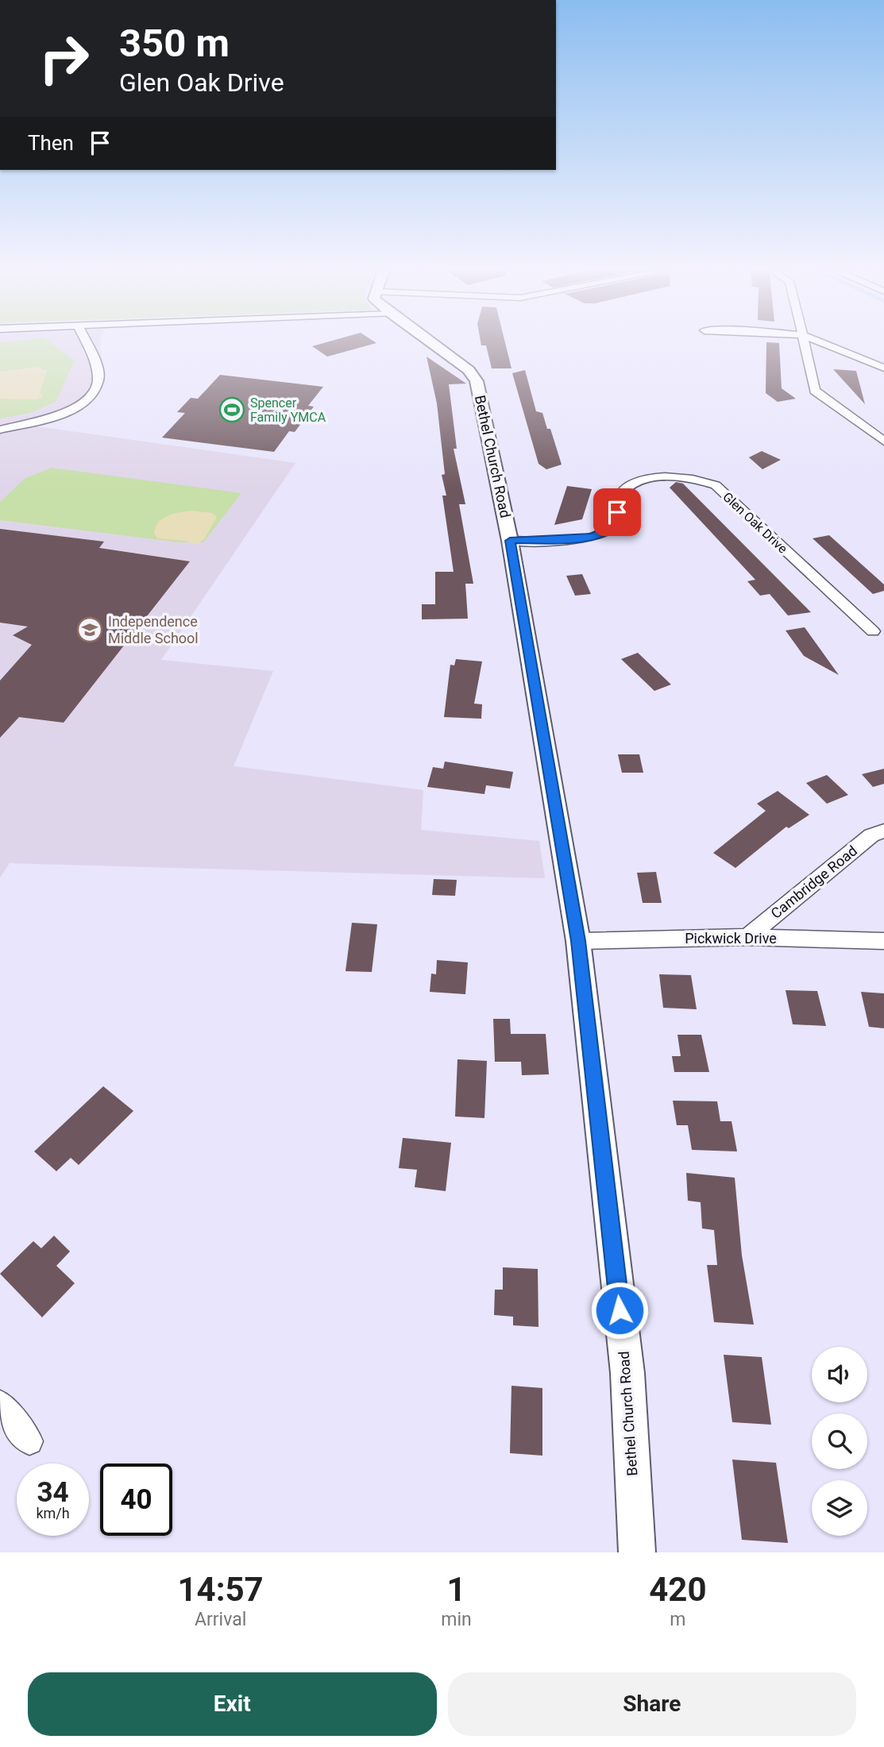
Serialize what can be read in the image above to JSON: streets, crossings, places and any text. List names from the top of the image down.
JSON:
{
  "streets": {
    "street": [
      "Bethel Church Road",
      "Glen Oak Drive",
      "Cambridge Road",
      "Pickwick Drive"
    ]
  },
  "crossings": [
    ["Bethel Church Road", "Glen Oak Drive"],
    ["Bethel Church Road", "Pickwick Drive"],
    ["Cambridge Road", "Pickwick Drive"]
  ],
  "places": {
    "sports": ["Spencer Family YMCA"],
    "school or university": ["Independence Middle School"]
  },
  "page": {
    "turn": ["350 m", "Glen Oak Drive"],
    "then": "Then",
    "speed": "34 km/h",
    "limit": "40",
    "eta": [
      "14:57",
      "Arrival",
      "1",
      "min",
      "420",
      "m"
    ],
    "buttons": ["Exit", "Share"]
  }
}
